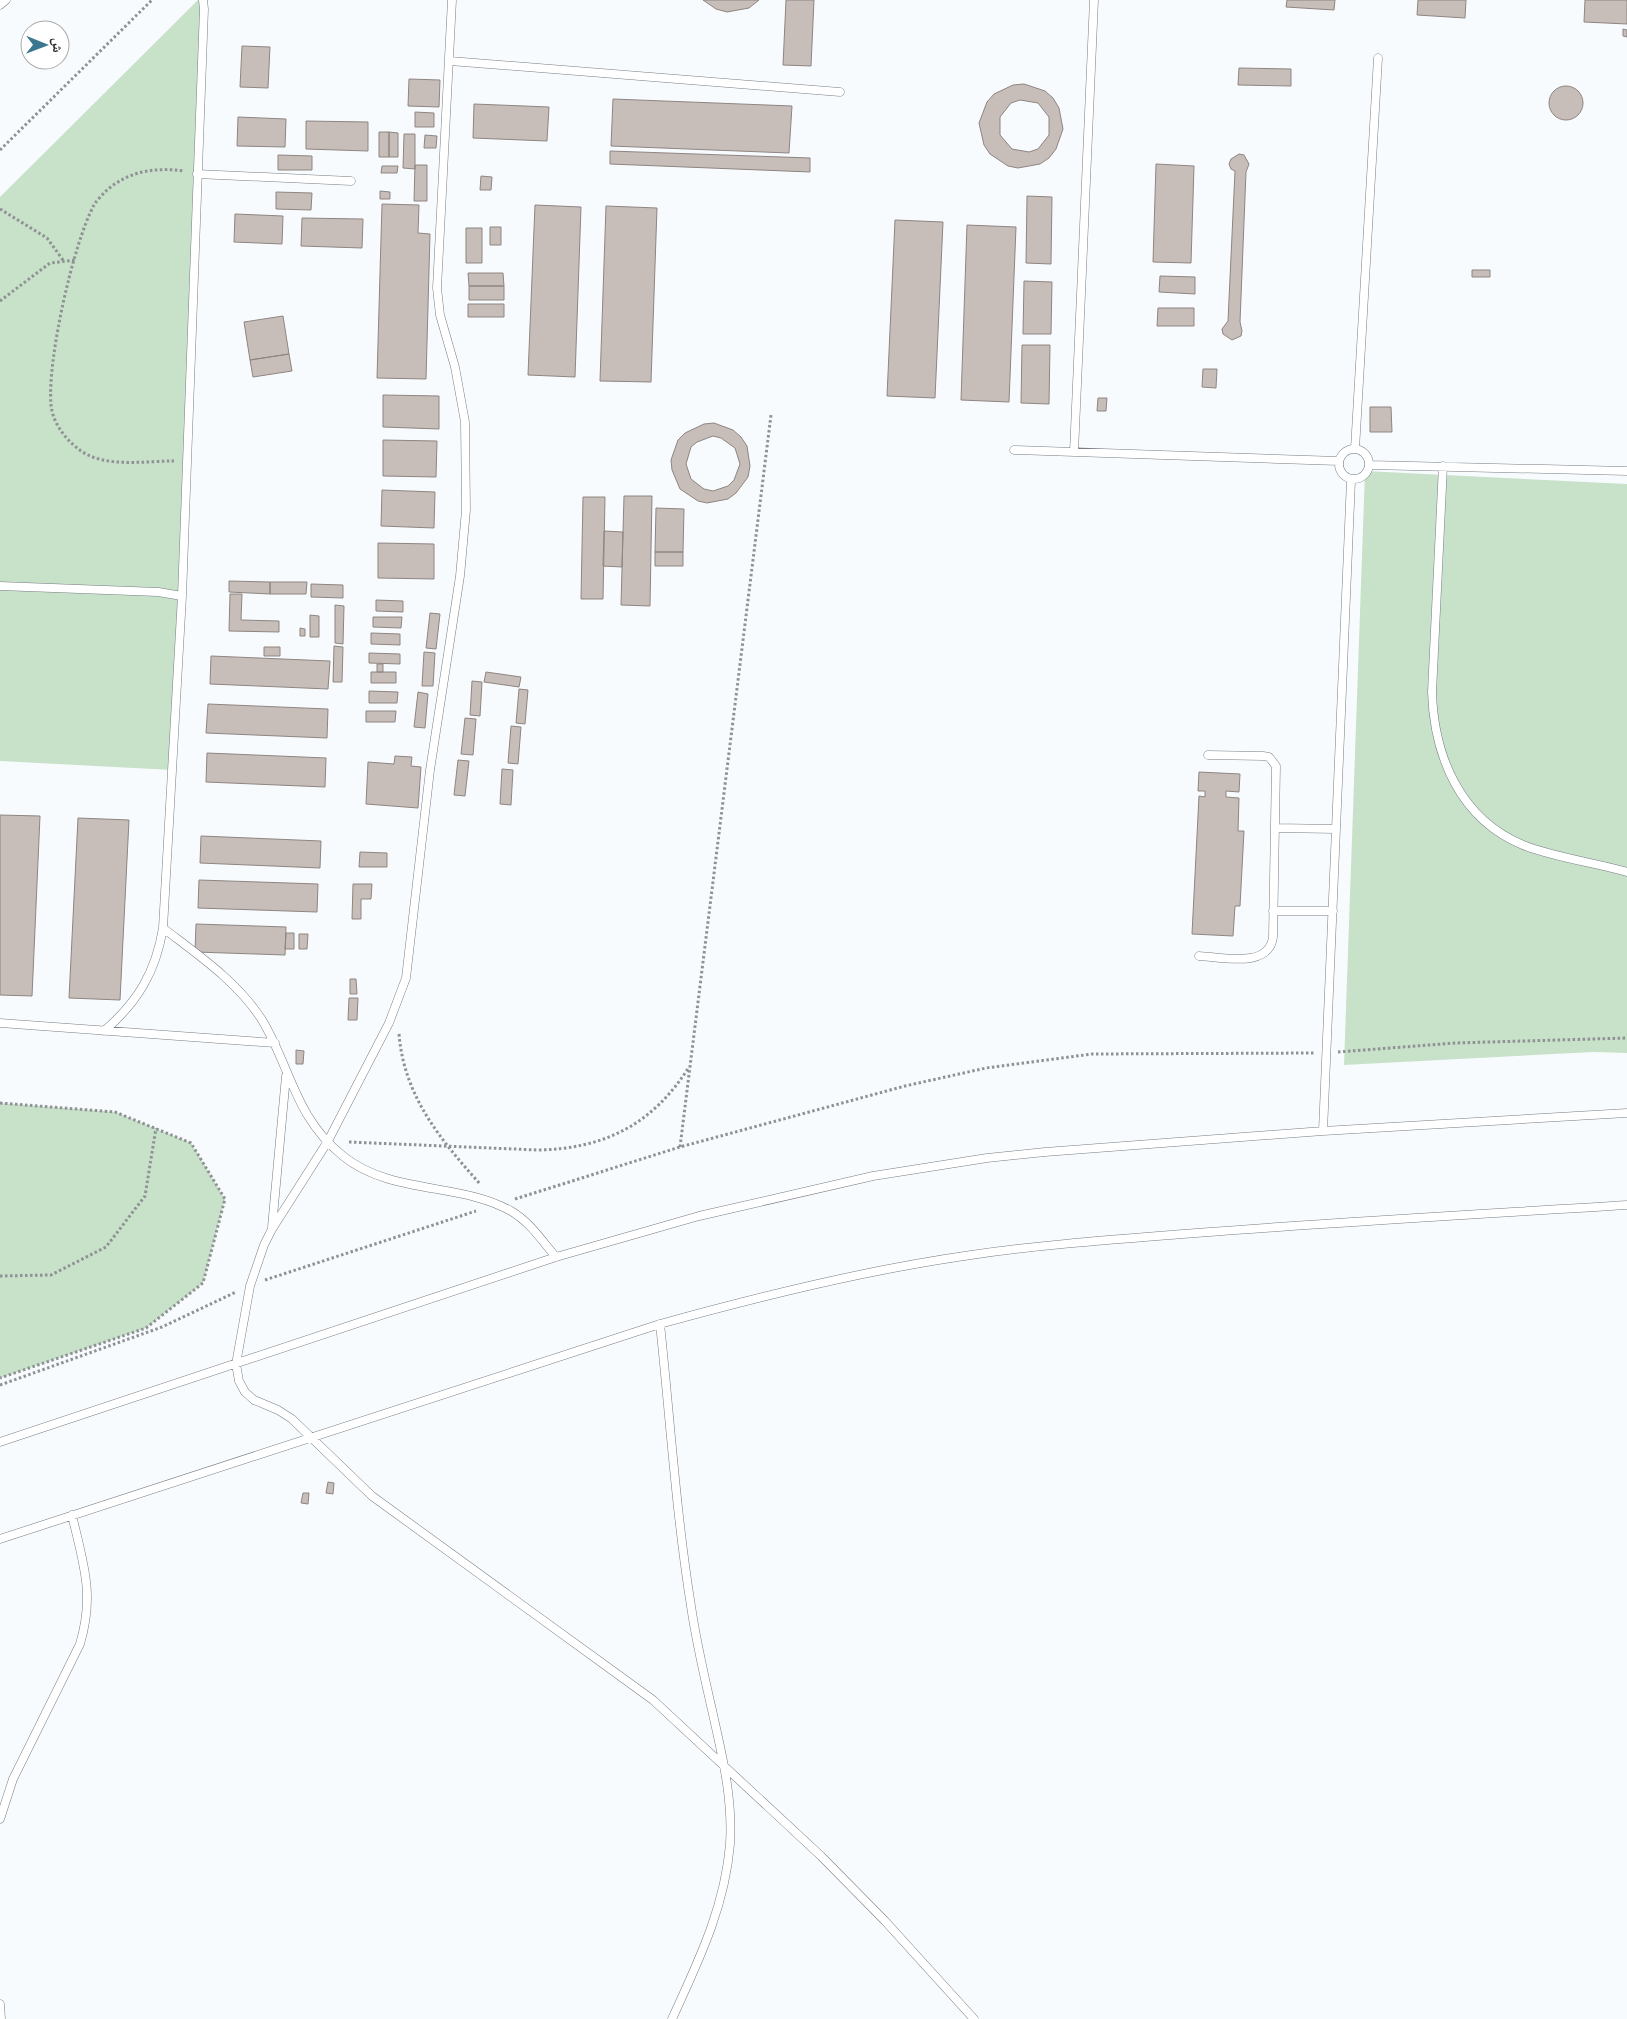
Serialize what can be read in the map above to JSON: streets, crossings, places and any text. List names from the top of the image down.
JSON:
{
  "north": "right"
}
